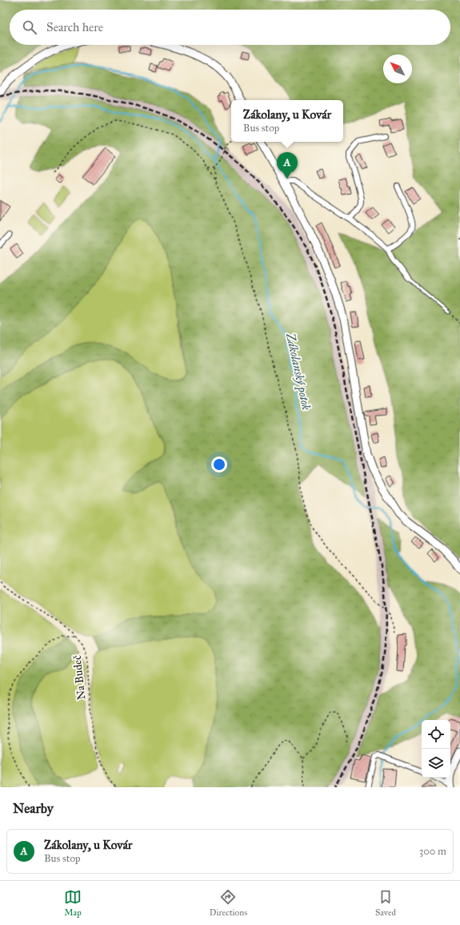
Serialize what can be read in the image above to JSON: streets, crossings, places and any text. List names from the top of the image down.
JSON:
{
  "streets": {
    "path": ["Na Budeč"]
  },
  "water": ["Zákolanský potok"],
  "north": "top left",
  "page": {
    "search": "Search here",
    "popup": ["Zákolany, u Kovár", "Bus stop"],
    "pins": "A",
    "heading": "Nearby",
    "list": [
      {
        "mark": "A",
        "name": "Zákolany, u Kovár",
        "note": "Bus stop",
        "value": "300 m"
      }
    ],
    "nav": ["Map", "Directions", "Saved"]
  }
}
